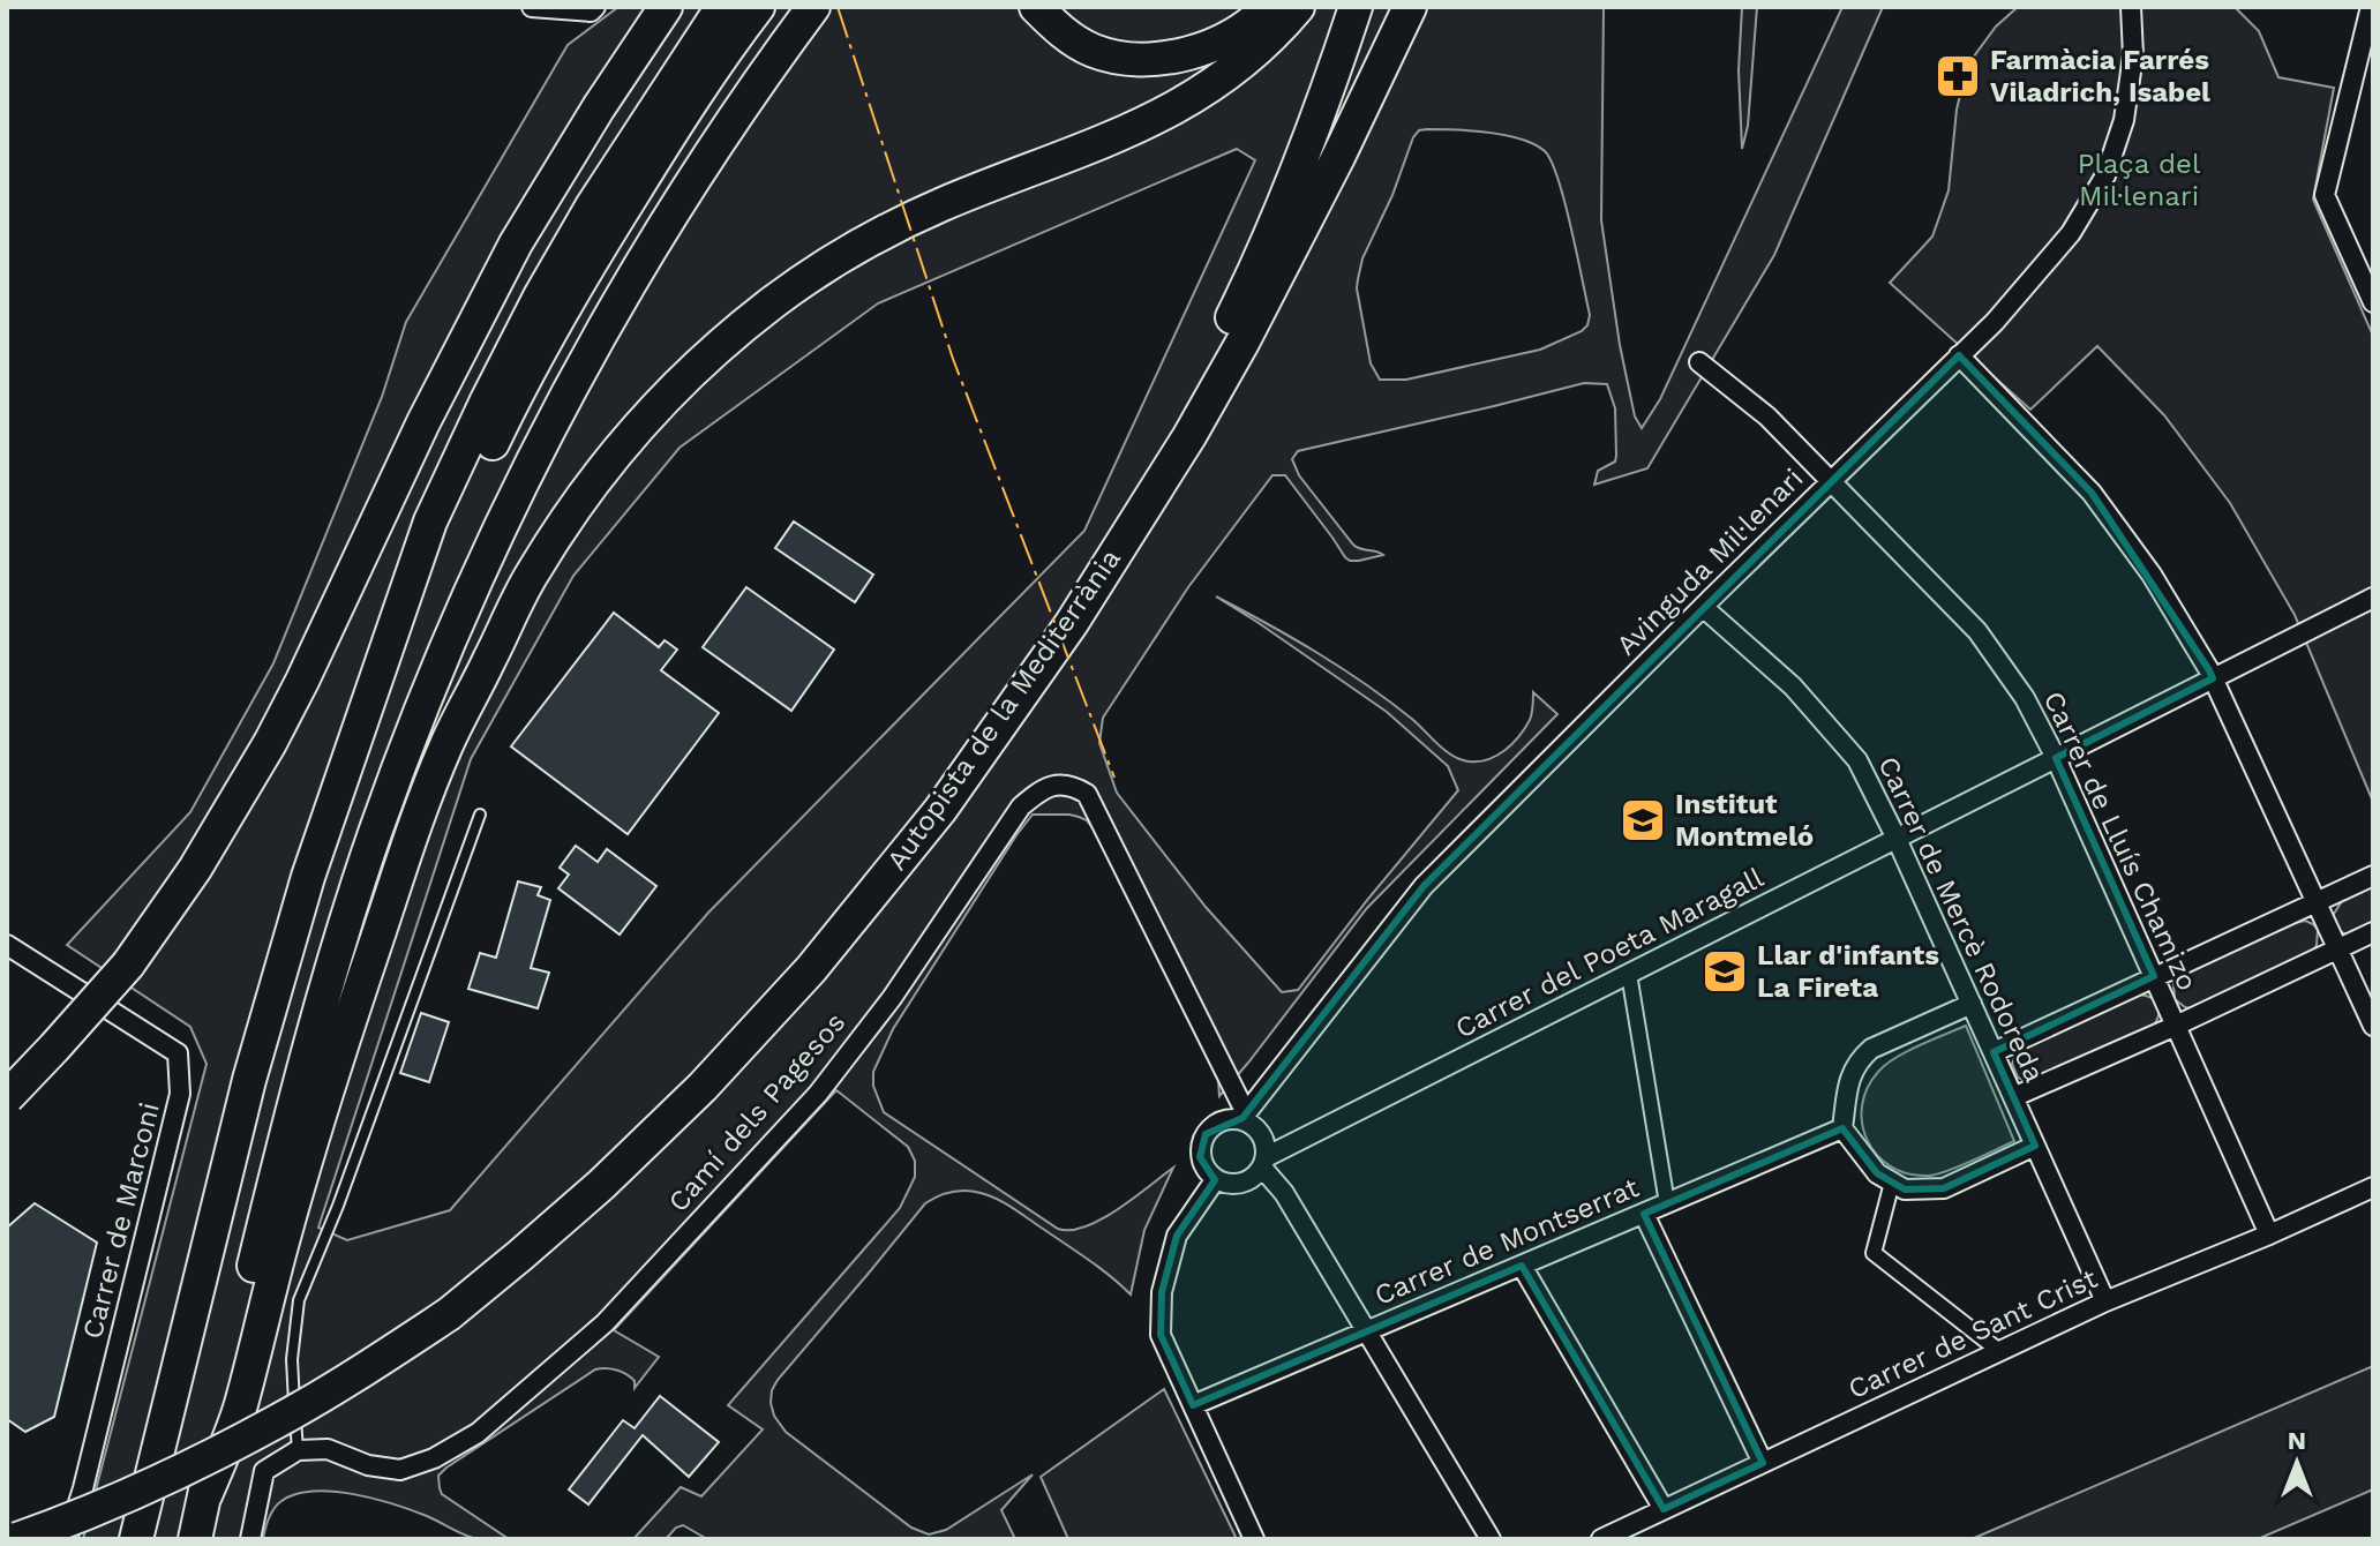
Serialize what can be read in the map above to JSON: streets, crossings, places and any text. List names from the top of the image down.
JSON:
{
  "streets": {
    "highway": ["Autopista de la Mediterrània"],
    "street": [
      "Avinguda Mil·lenari",
      "Carrer de Lluís Chamizo",
      "Carrer de Mercè Rodoreda",
      "Carrer del Poeta Maragall",
      "Camí dels Pagesos",
      "Carrer de Marconi",
      "Carrer de Montserrat",
      "Carrer de Sant Crist"
    ]
  },
  "crossings": [
    ["Avinguda Mil·lenari", "Carrer de Lluís Chamizo"],
    ["Avinguda Mil·lenari", "Carrer de Mercè Rodoreda"],
    ["Avinguda Mil·lenari", "Carrer del Poeta Maragall"],
    ["Avinguda Mil·lenari", "Camí dels Pagesos"],
    ["Carrer de Lluís Chamizo", "Carrer del Poeta Maragall"],
    ["Carrer de Lluís Chamizo", "Carrer de Sant Crist"],
    ["Carrer de Mercè Rodoreda", "Carrer del Poeta Maragall"],
    ["Carrer de Mercè Rodoreda", "Carrer de Montserrat"],
    ["Carrer de Mercè Rodoreda", "Carrer de Sant Crist"],
    ["Carrer del Poeta Maragall", "Camí dels Pagesos"]
  ],
  "parks": ["Plaça del Mil·lenari"],
  "places": {
    "pharmacy": ["Farmàcia Farrés Viladrich, Isabel"],
    "school or university": ["Institut Montmeló", "Llar d'infants La Fireta"]
  },
  "north": "top"
}
